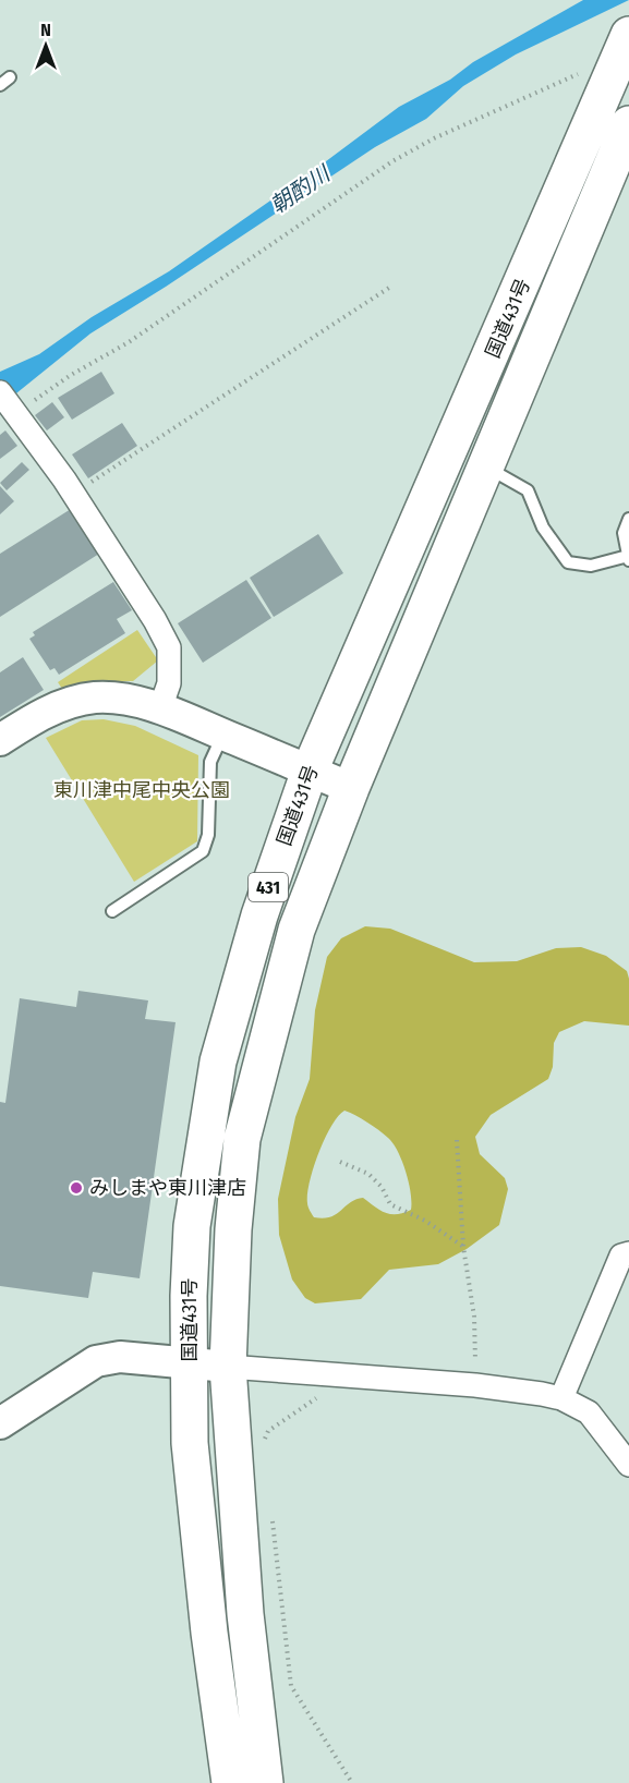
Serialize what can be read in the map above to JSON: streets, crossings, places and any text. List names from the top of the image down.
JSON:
{
  "streets": {
    "highway": ["国道431号", "431"]
  },
  "water": ["朝酌川"],
  "parks": ["東川津中尾中央公園"],
  "places": ["みしまや東川津店"],
  "north": "top"
}
